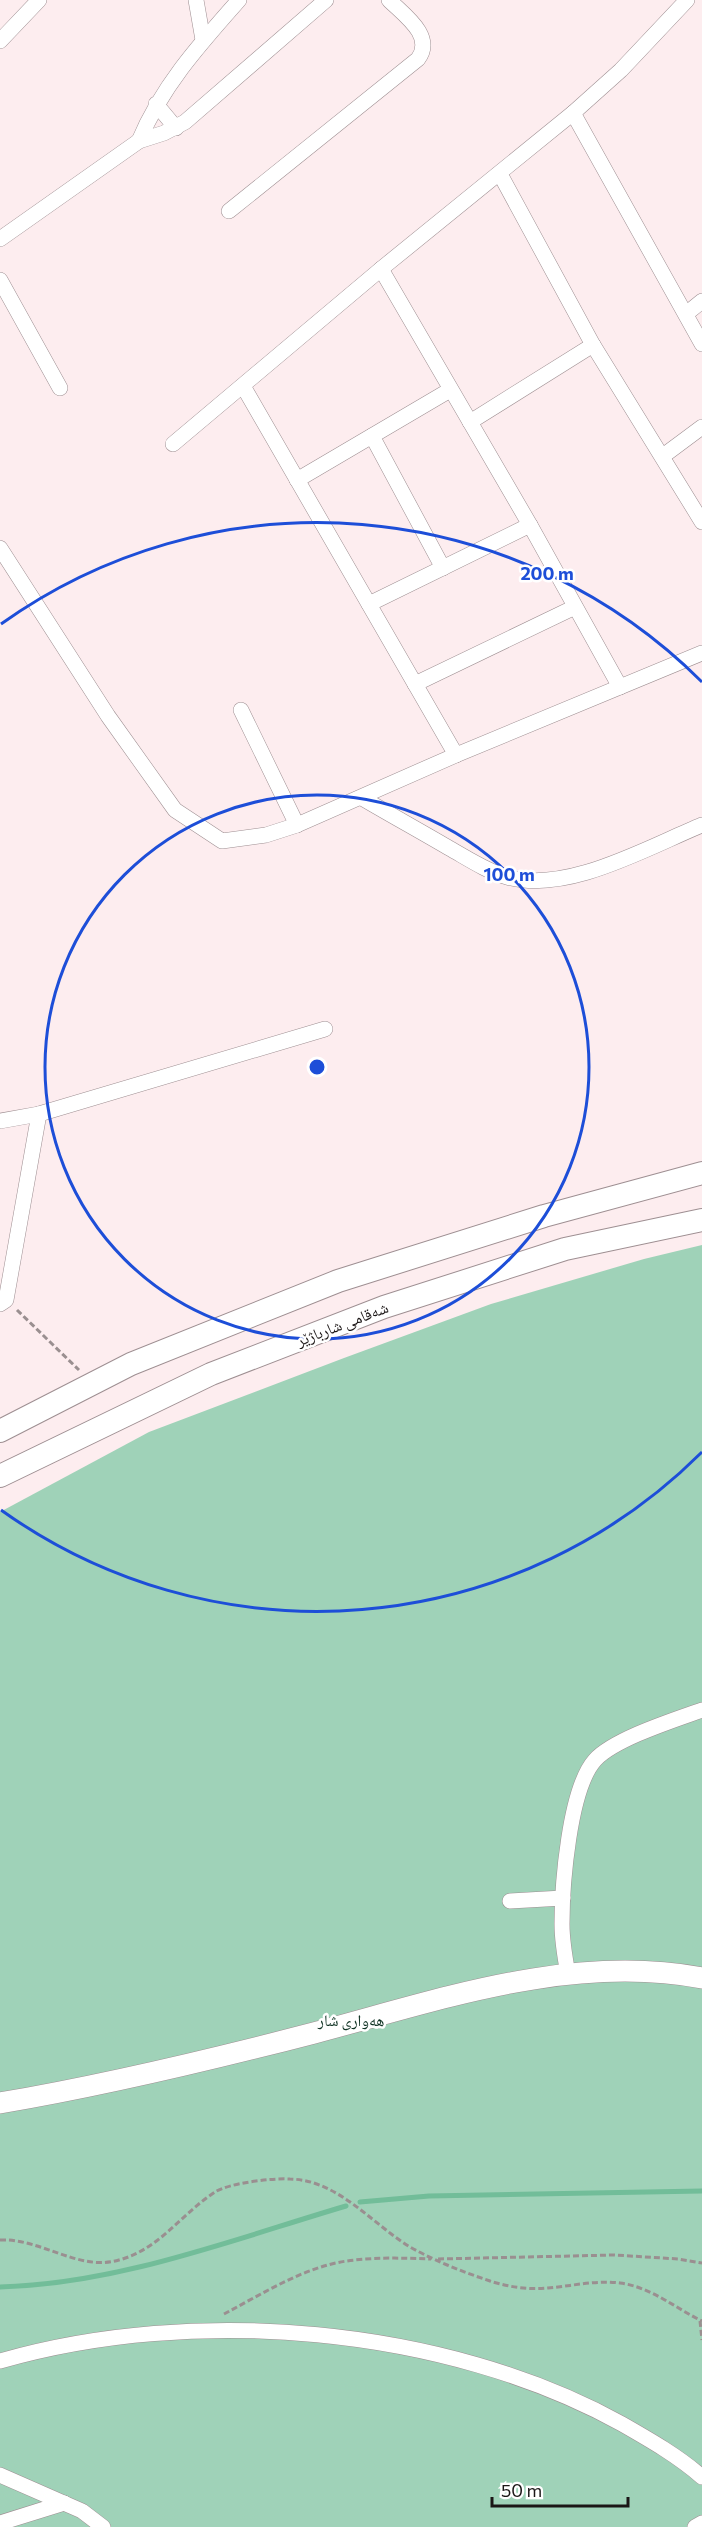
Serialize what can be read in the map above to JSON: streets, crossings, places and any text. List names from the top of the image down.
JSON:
{
  "streets": {
    "main road": ["شەقامی شارباژێر"]
  },
  "parks": ["هەواری شار"],
  "scale_bar": "50 m",
  "rings": ["200 m", "100 m"]
}
